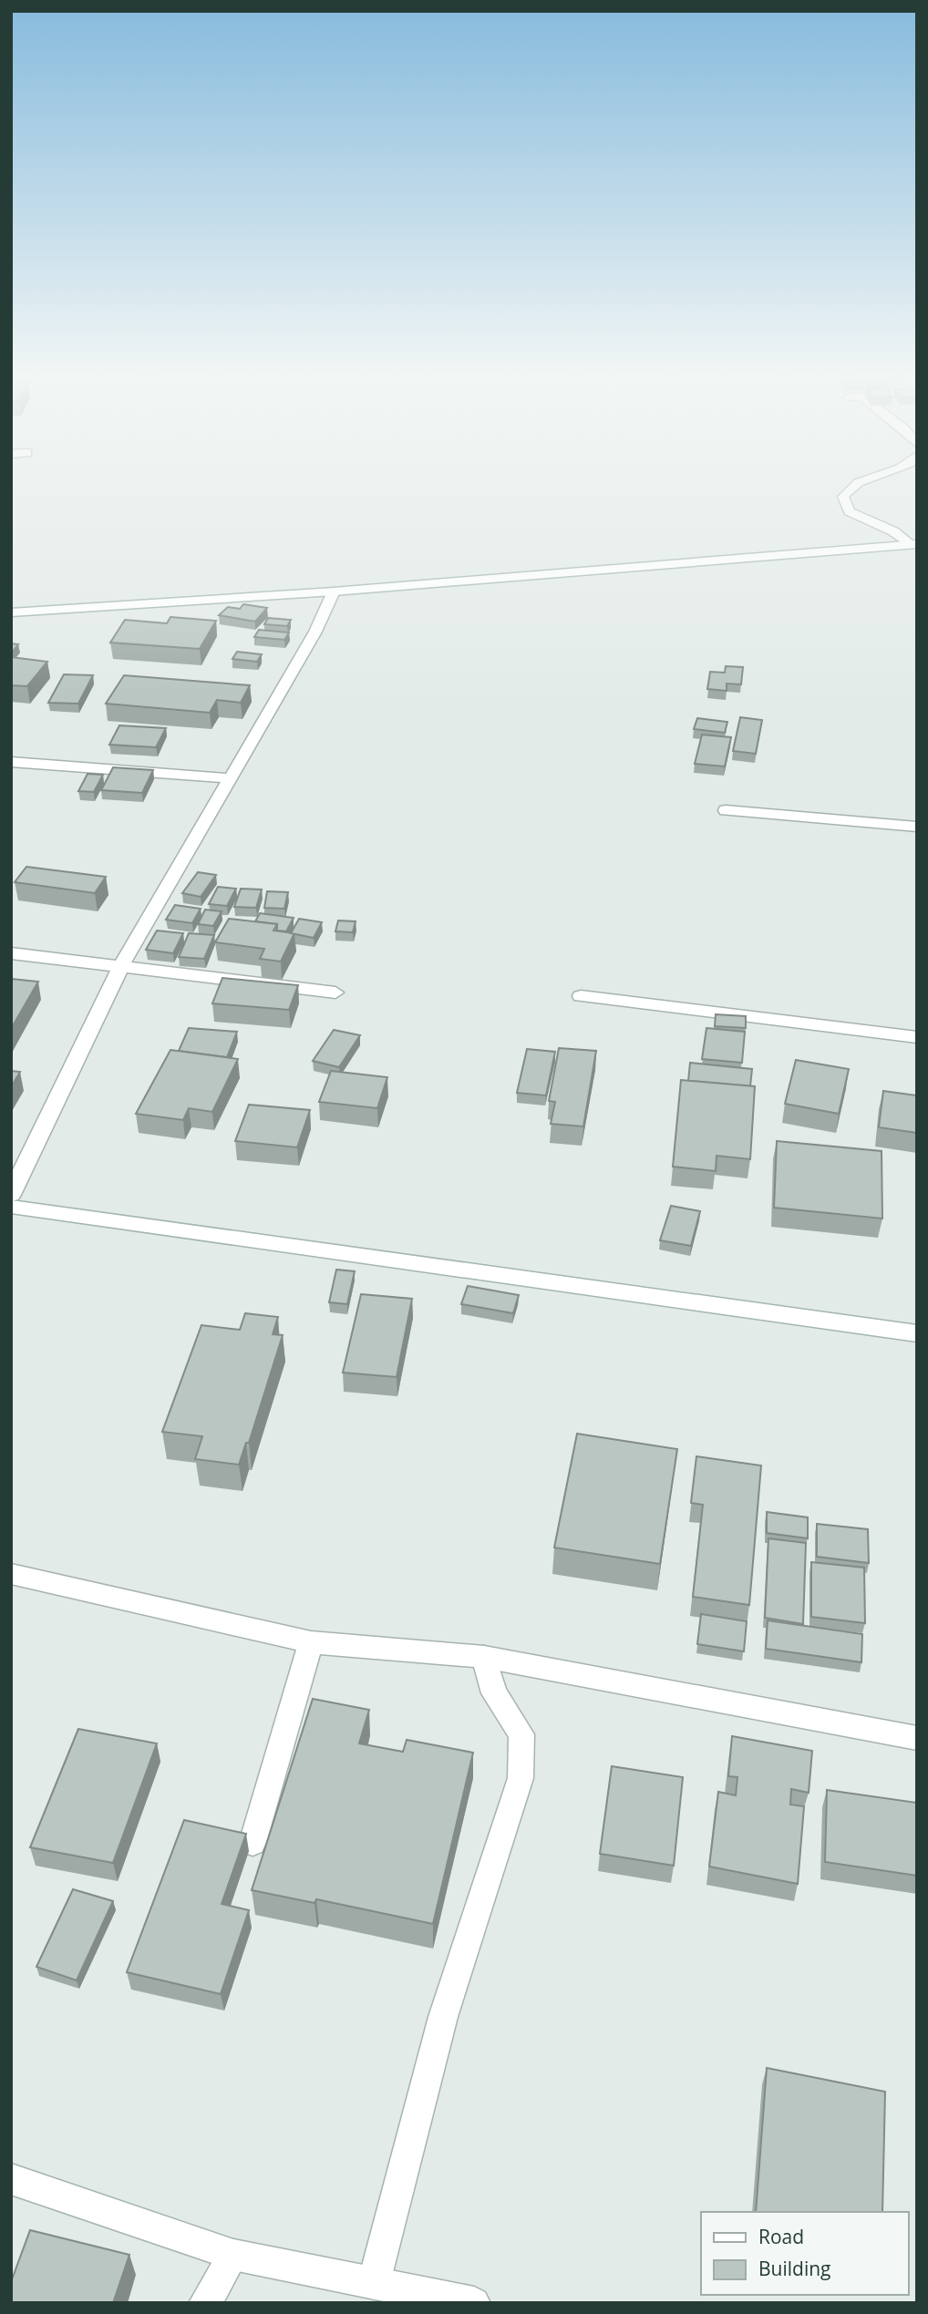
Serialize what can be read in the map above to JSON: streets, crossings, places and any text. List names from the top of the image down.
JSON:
{
  "legend": ["Road", "Building"]
}
